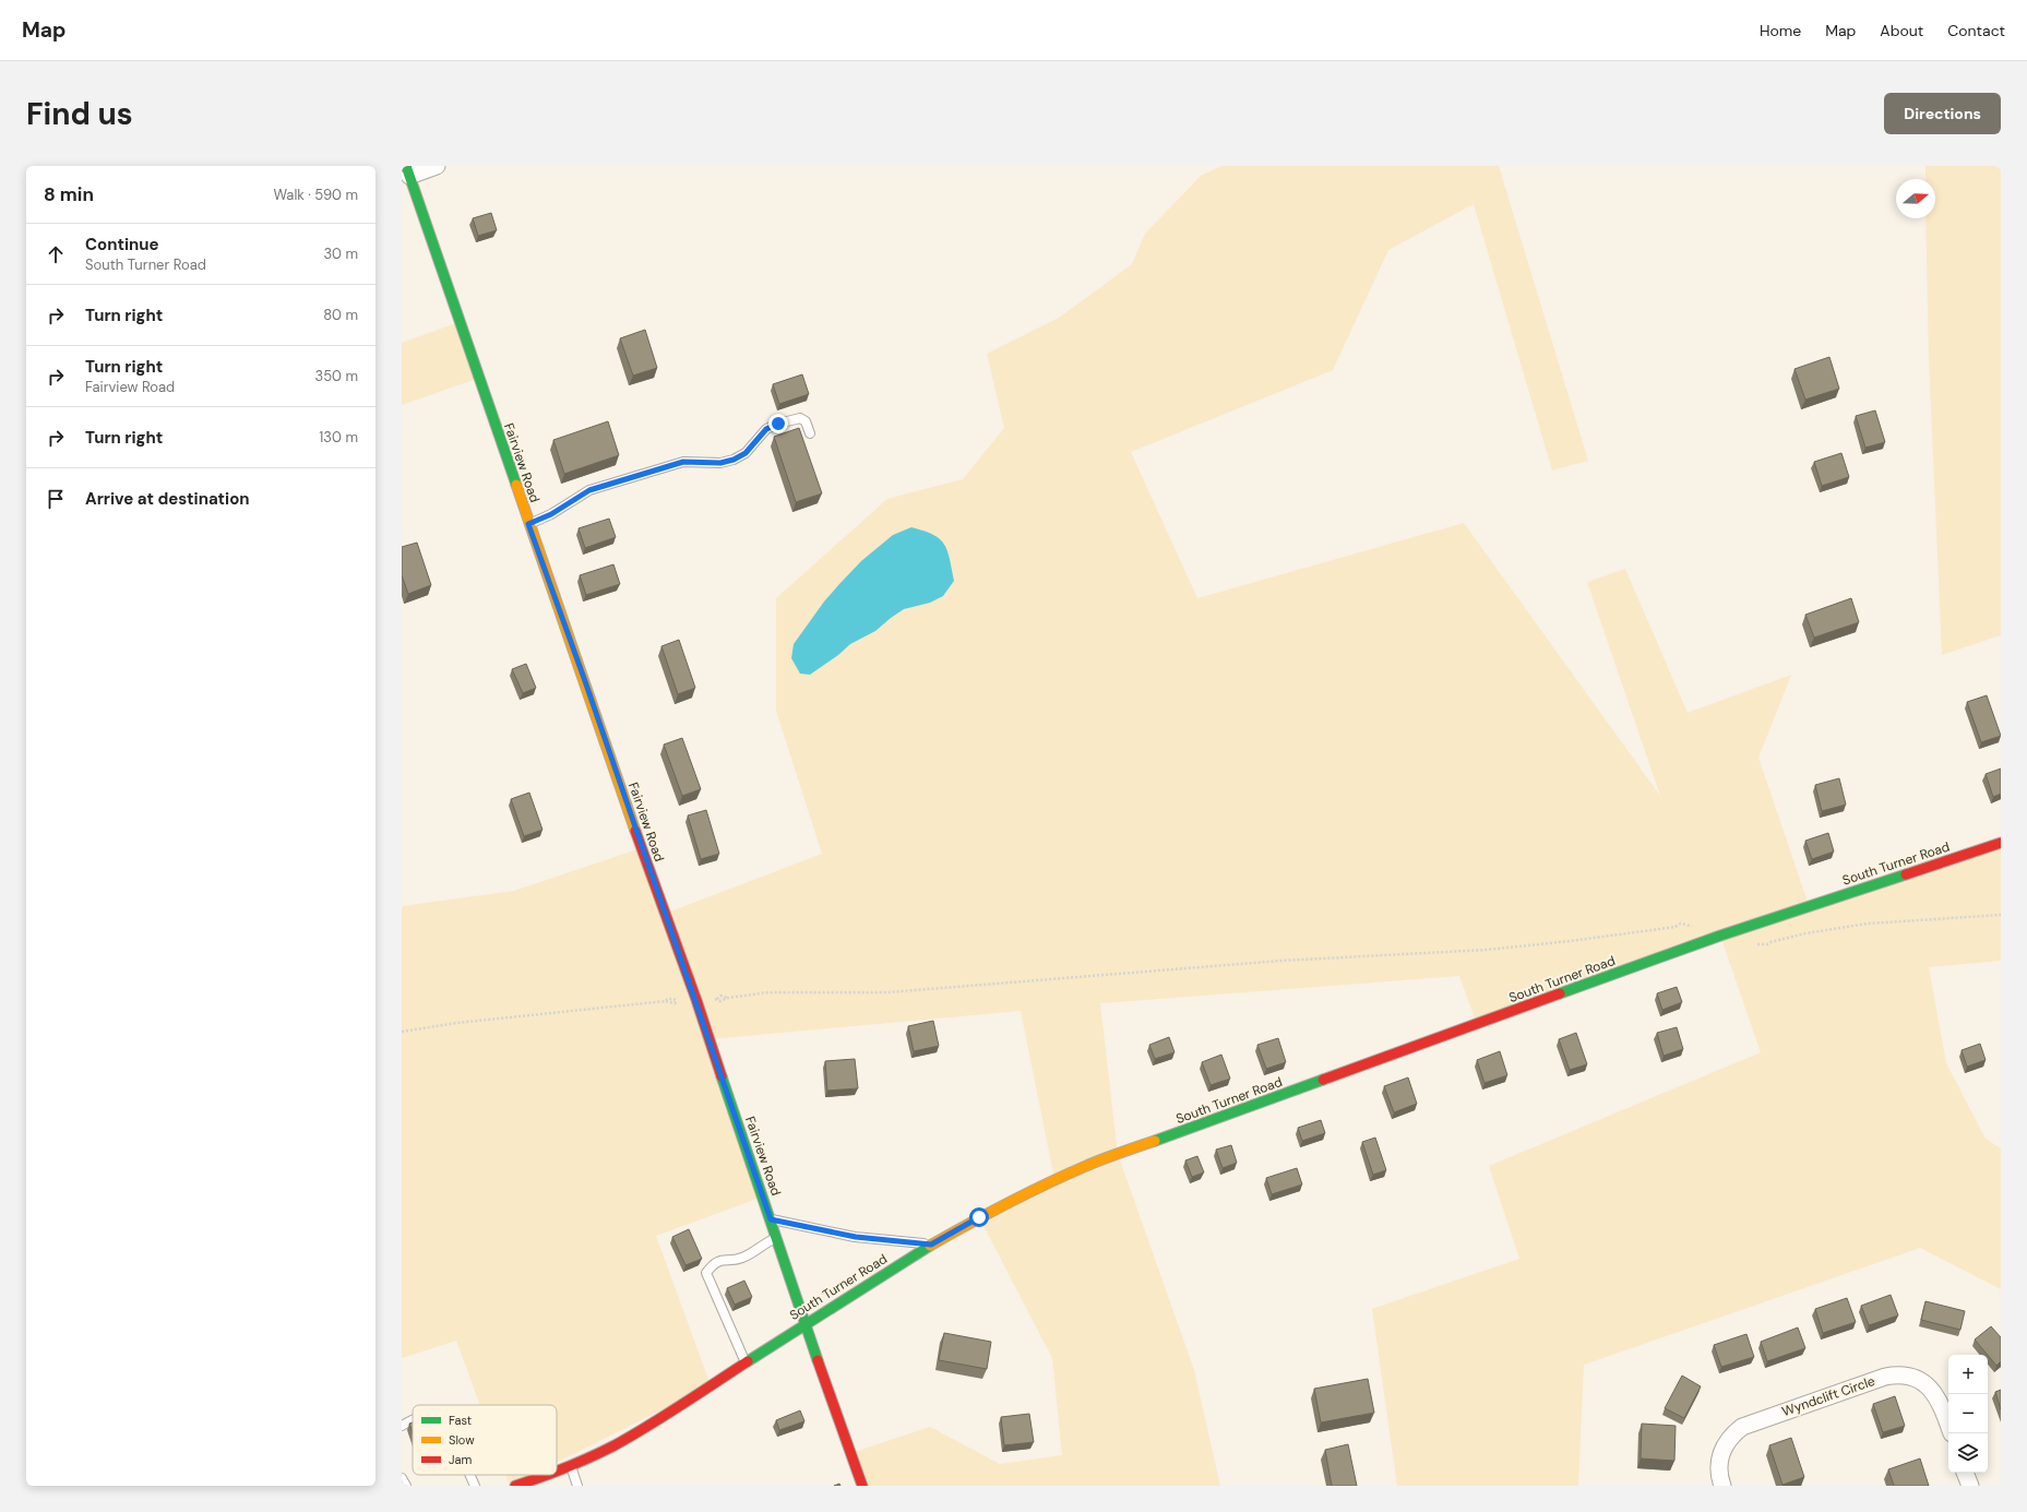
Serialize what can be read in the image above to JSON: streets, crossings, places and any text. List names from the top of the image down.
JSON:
{
  "streets": {
    "street": ["Fairview Road", "South Turner Road", "Wyndclift Circle"]
  },
  "crossings": [
    ["Fairview Road", "South Turner Road"]
  ],
  "legend": ["Fast", "Slow", "Jam"],
  "north": "right",
  "page": {
    "header": "Map",
    "nav": [
      "Home",
      "Map",
      "About",
      "Contact"
    ],
    "buttons": "Directions",
    "title": "Find us",
    "heading": ["8 min", "Walk · 590 m"],
    "list": [
      ["Continue", "South Turner Road", "30 m"],
      ["Turn right", "80 m"],
      ["Turn right", "Fairview Road", "350 m"],
      ["Turn right", "130 m"],
      "Arrive at destination"
    ],
    "map_buttons": ["+", "−"]
  }
}
